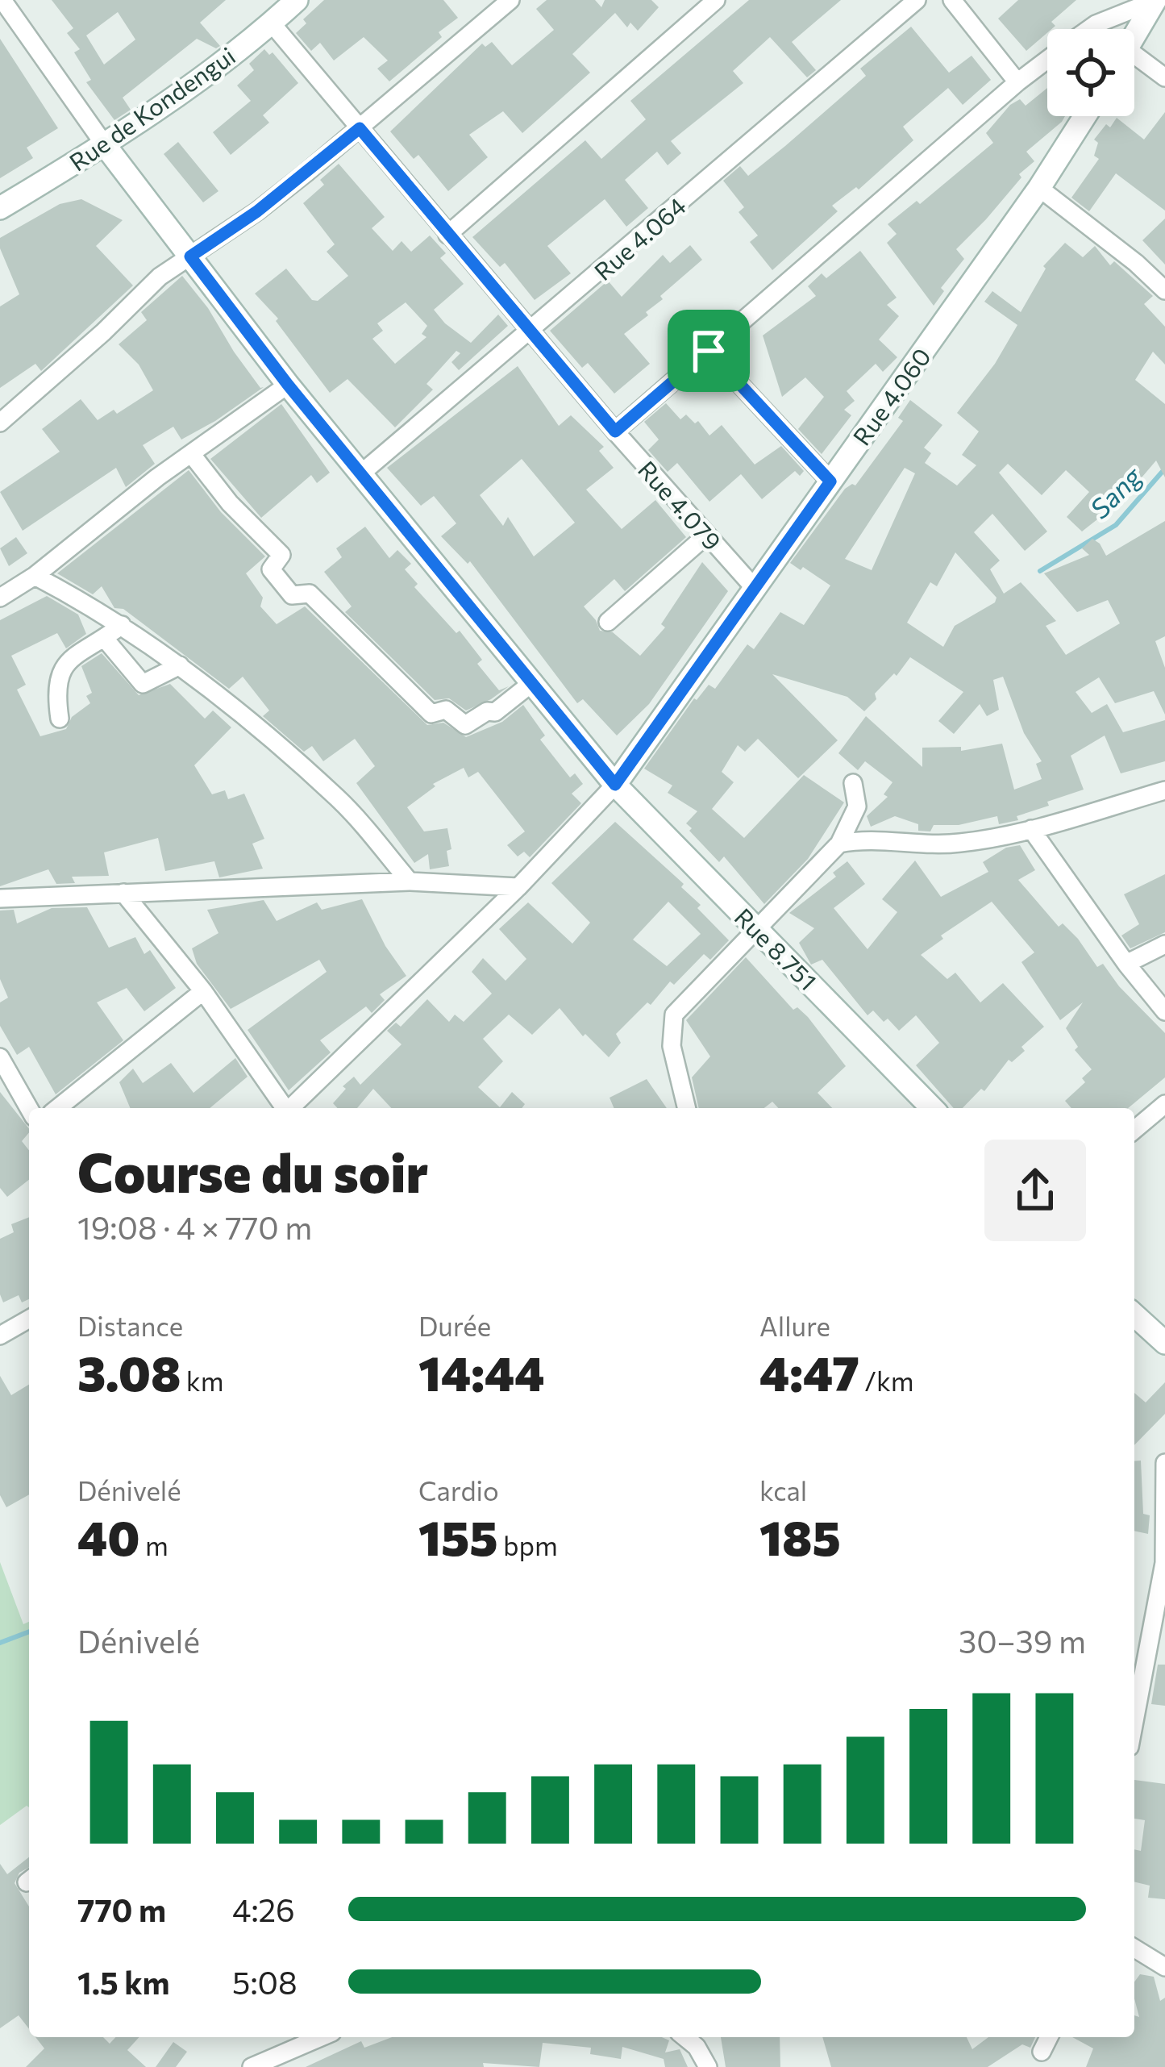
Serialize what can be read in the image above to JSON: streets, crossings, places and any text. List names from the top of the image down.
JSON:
{
  "streets": {
    "main road": ["Rue de Kondengui", "Rue 4.060", "Rue 8.751"],
    "street": ["Rue 4.064", "Rue 4.079"]
  },
  "crossings": [
    ["Rue de Kondengui", "Rue 4.079"],
    ["Rue de Kondengui", "Rue 8.751"],
    ["Rue 4.064", "Rue 4.079"],
    ["Rue 4.064", "Rue 8.751"],
    ["Rue 4.060", "Rue 4.079"],
    ["Rue 4.060", "Rue 8.751"]
  ],
  "water": ["Sang"],
  "page": {
    "heading": ["Course du soir", "19:08 · 4 × 770 m"],
    "stats": [
      ["Distance", "3.08 km"],
      ["Durée", "14:44"],
      ["Allure", "4:47 /km"],
      ["Dénivelé", "40 m"],
      ["Cardio", "155 bpm"],
      ["kcal", "185"]
    ],
    "chart": ["Dénivelé", "30–39 m"],
    "list": [
      {
        "name": "770 m",
        "note": "4:26"
      },
      {
        "name": "1.5 km",
        "note": "5:08"
      }
    ]
  }
}
